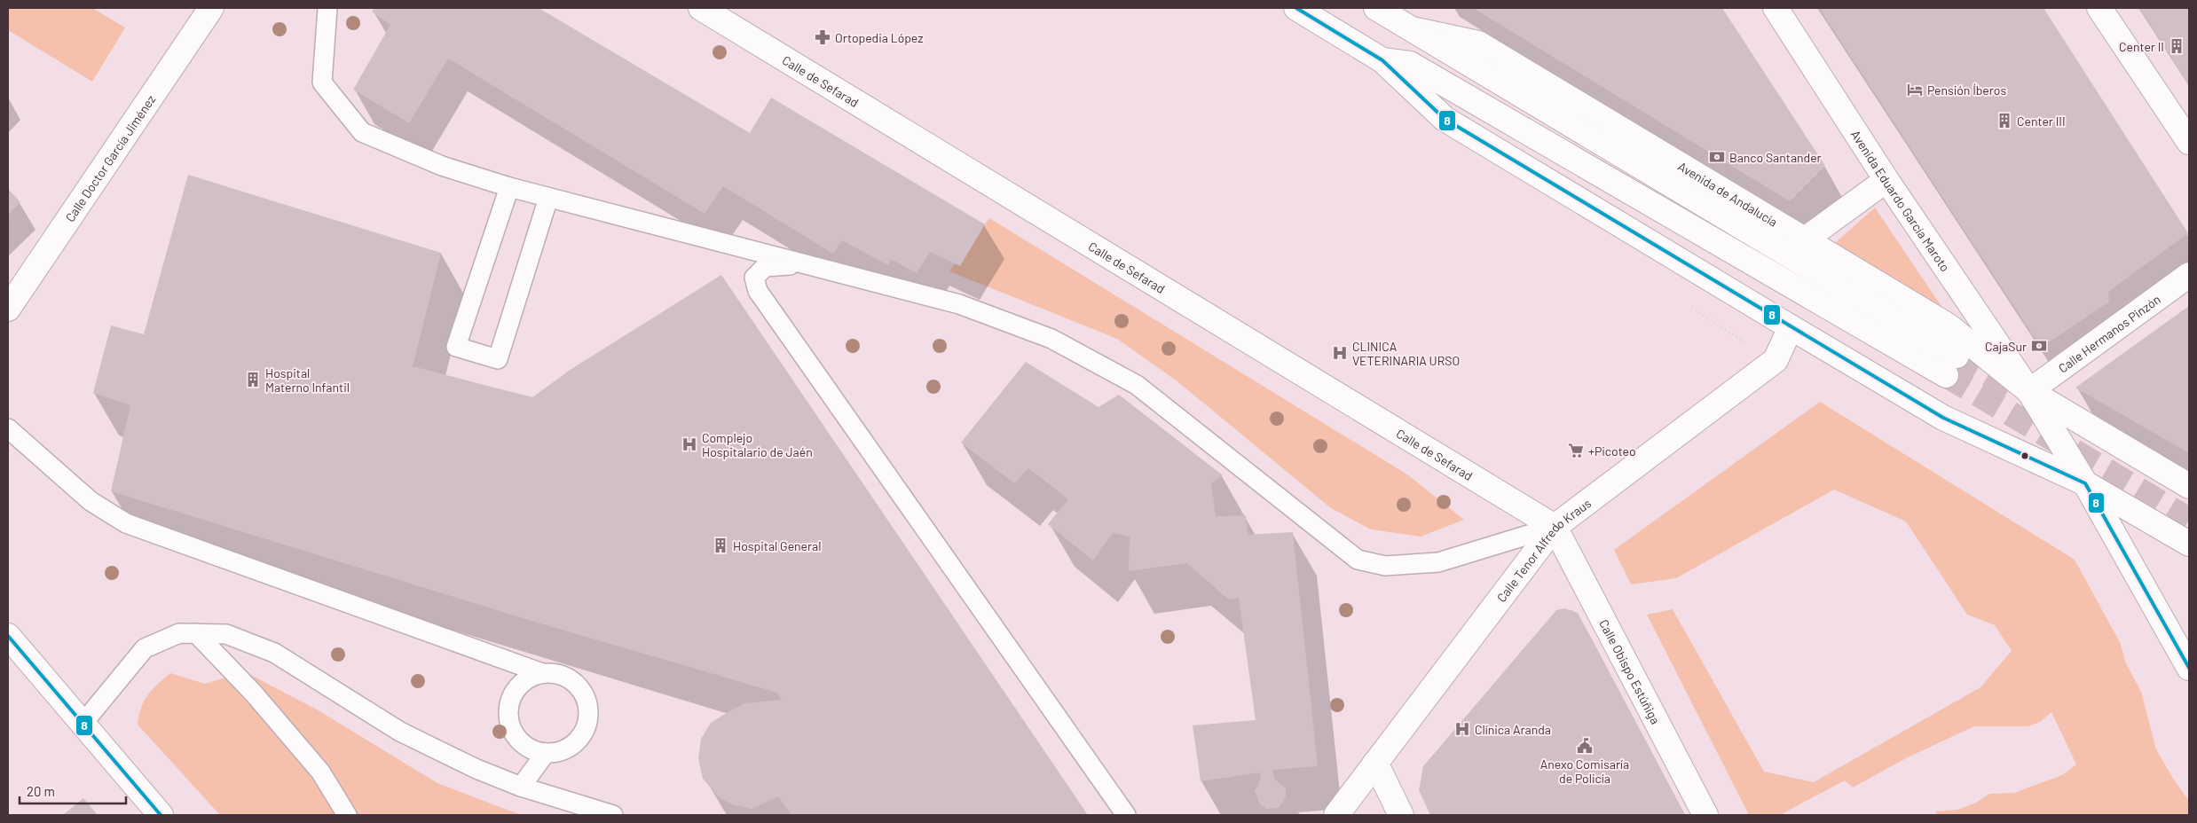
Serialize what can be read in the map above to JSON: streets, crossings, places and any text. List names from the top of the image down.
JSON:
{
  "streets": {
    "street": [
      "Calle de Sefarad",
      "Calle Doctor García Jiménez",
      "Avenida de Andalucía",
      "Avenida Eduardo García Maroto",
      "Calle Hermanos Pinzón",
      "Calle Tenor Alfredo Kraus",
      "Calle Obispo Estúñiga"
    ]
  },
  "crossings": [
    ["Calle de Sefarad", "Calle Tenor Alfredo Kraus"],
    ["Calle de Sefarad", "Calle Obispo Estúñiga"],
    ["Avenida de Andalucía", "Avenida Eduardo García Maroto"],
    ["Avenida de Andalucía", "Calle Hermanos Pinzón"],
    ["Avenida de Andalucía", "Calle Tenor Alfredo Kraus"],
    ["Avenida Eduardo García Maroto", "Calle Hermanos Pinzón"],
    ["Calle Tenor Alfredo Kraus", "Calle Obispo Estúñiga"]
  ],
  "places": {
    "pharmacy": ["Ortopedia López"],
    "building": [
      "Center II",
      "Center III",
      "Hospital Materno Infantil",
      "Hospital General"
    ],
    "hotel": ["Pensión Íberos"],
    "bank": ["Banco Santander", "CajaSur"],
    "hospital": ["CLINICA VETERINARIA URSO", "Complejo Hospitalario de Jaén", "Clínica Aranda"],
    "supermarket": ["+Picoteo"],
    "public building": ["Anexo Comisaría de Policía"]
  },
  "lines": ["transit line 8"],
  "scale_bar": "20 m"
}
